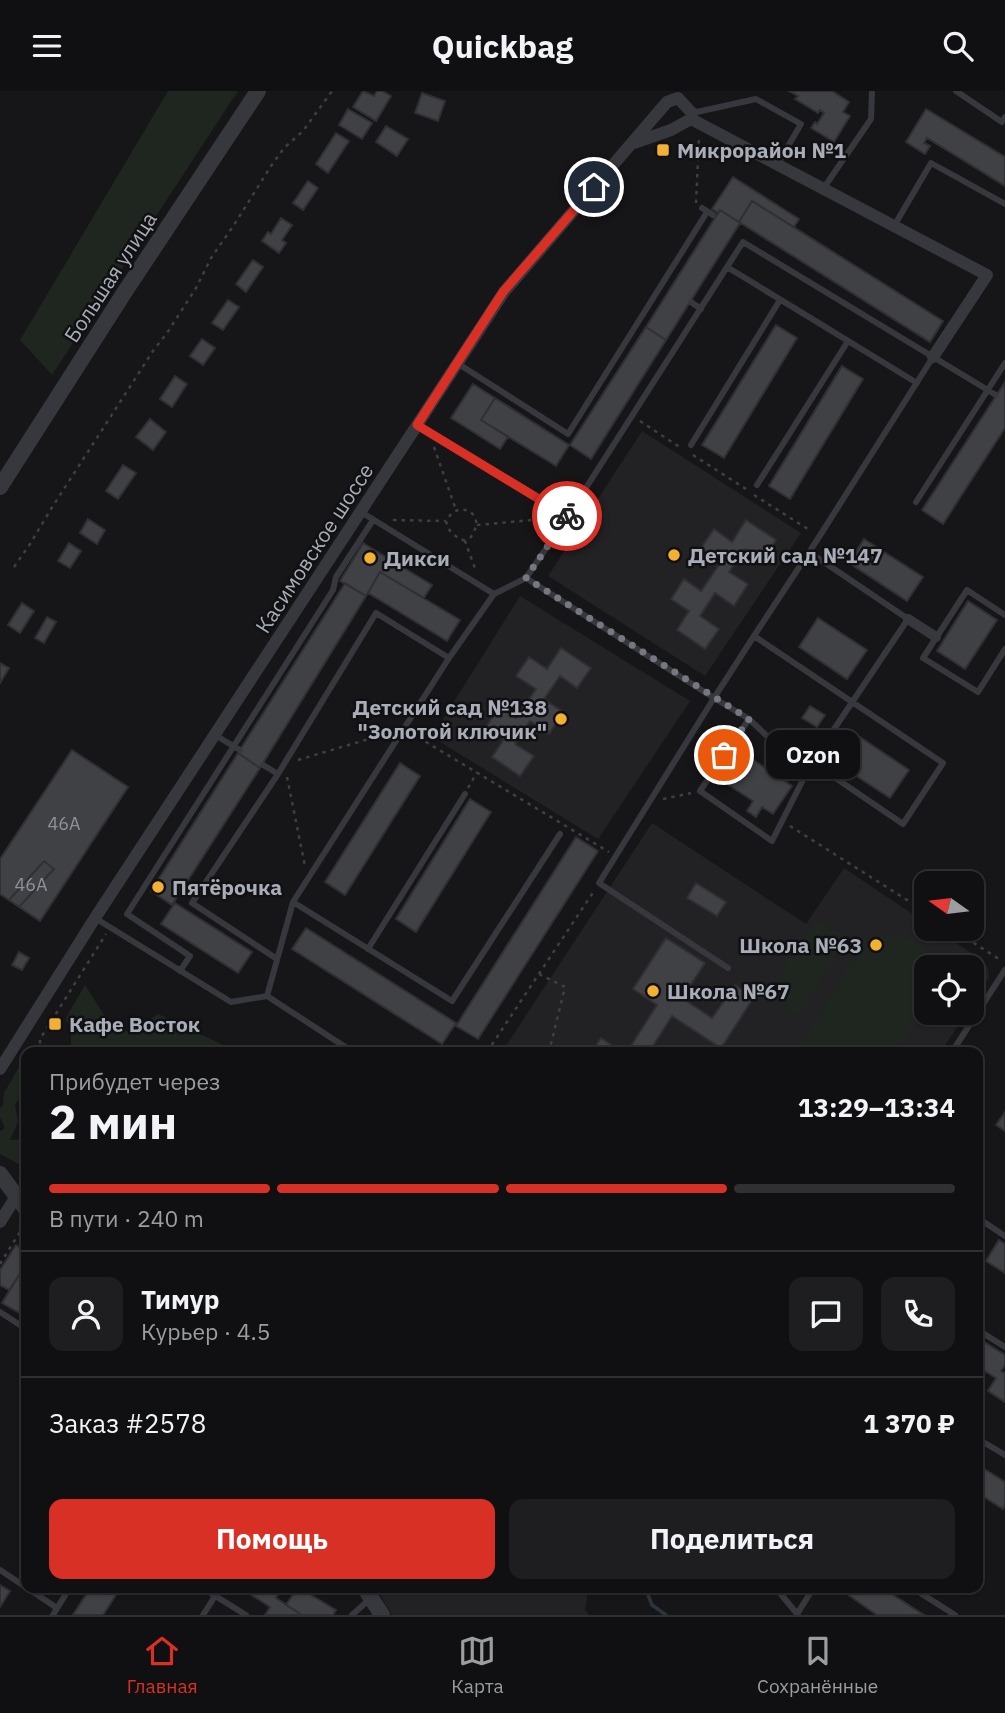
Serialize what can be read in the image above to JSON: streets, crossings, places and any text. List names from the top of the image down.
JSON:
{
  "streets": {
    "street": ["Большая улица", "Касимовское шоссе"]
  },
  "places": {
    "transit": ["Микрорайон №1", "Кафе Восток"],
    "other": [
      "Детский сад №147",
      "Дикси",
      "Детский сад №138 \"Золотой ключик\"",
      "Ozon",
      "Пятёрочка",
      "Школа №63",
      "Школа №67"
    ]
  },
  "house_numbers": ["46А", "46А"],
  "north": "left",
  "page": {
    "header": "Quickbag",
    "bubble": "Ozon",
    "heading": ["2 мин", "Прибудет через", "13:29–13:34"],
    "panel": [
      "Тимур",
      "Курьер · 4.5",
      "Заказ #2578",
      "1 370 ₽"
    ],
    "bar": "В пути · 240 m",
    "buttons": ["Помощь", "Поделиться"],
    "tabs": ["Главная", "Карта", "Сохранённые"]
  }
}
